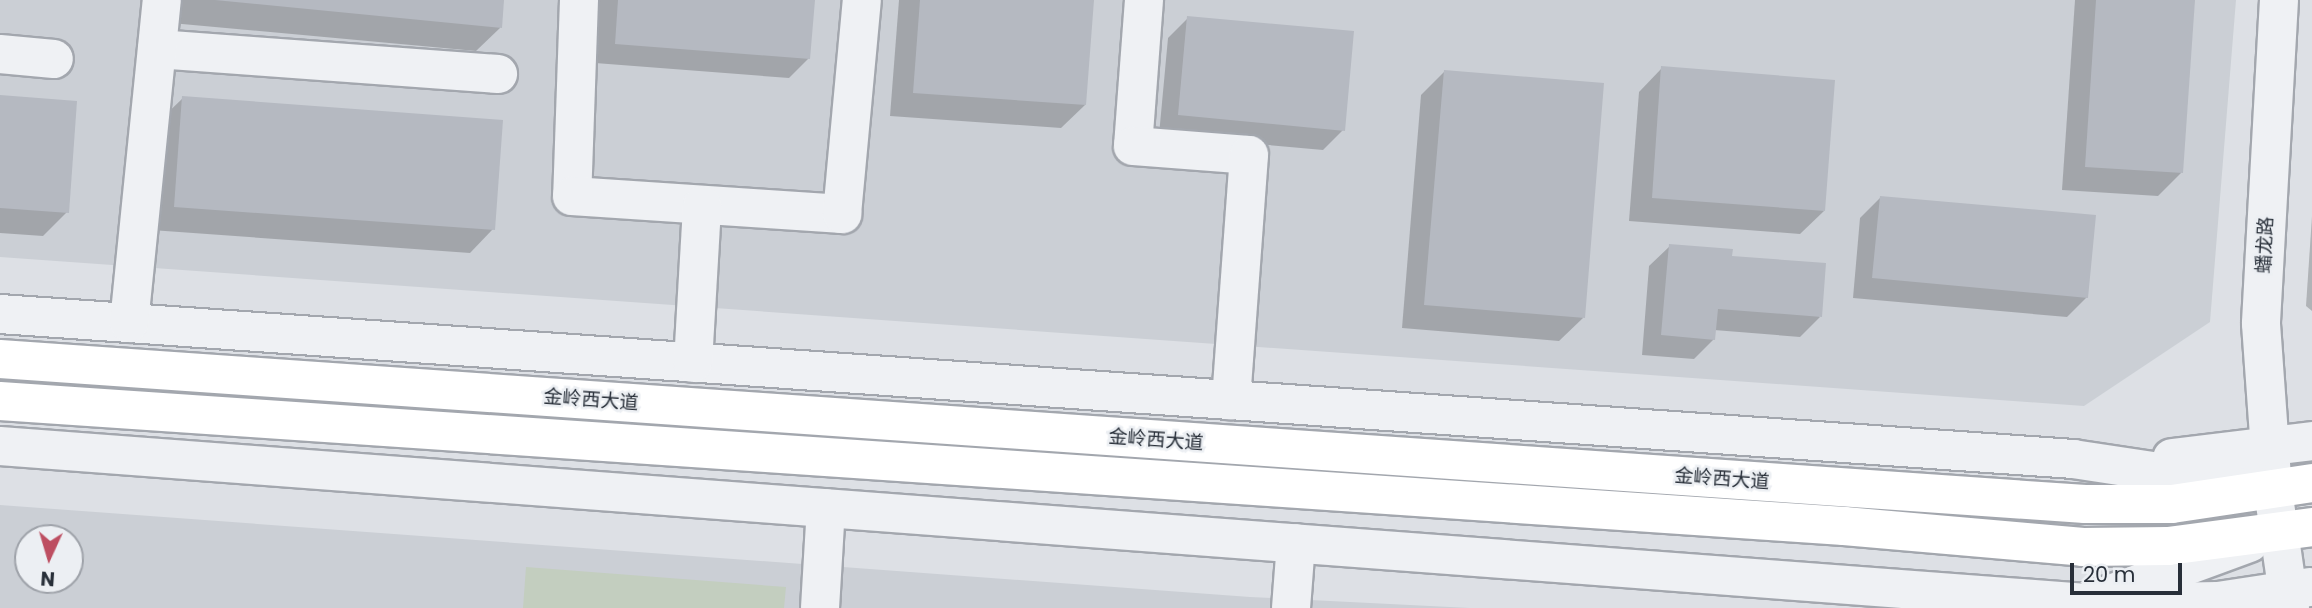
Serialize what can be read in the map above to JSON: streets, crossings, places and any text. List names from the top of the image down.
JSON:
{
  "streets": {
    "main road": ["金岭西大道"],
    "street": ["蟠龙路"]
  },
  "crossings": [
    ["蟠龙路", "金岭西大道"]
  ],
  "scale_bar": "20 m",
  "north": "bottom"
}
